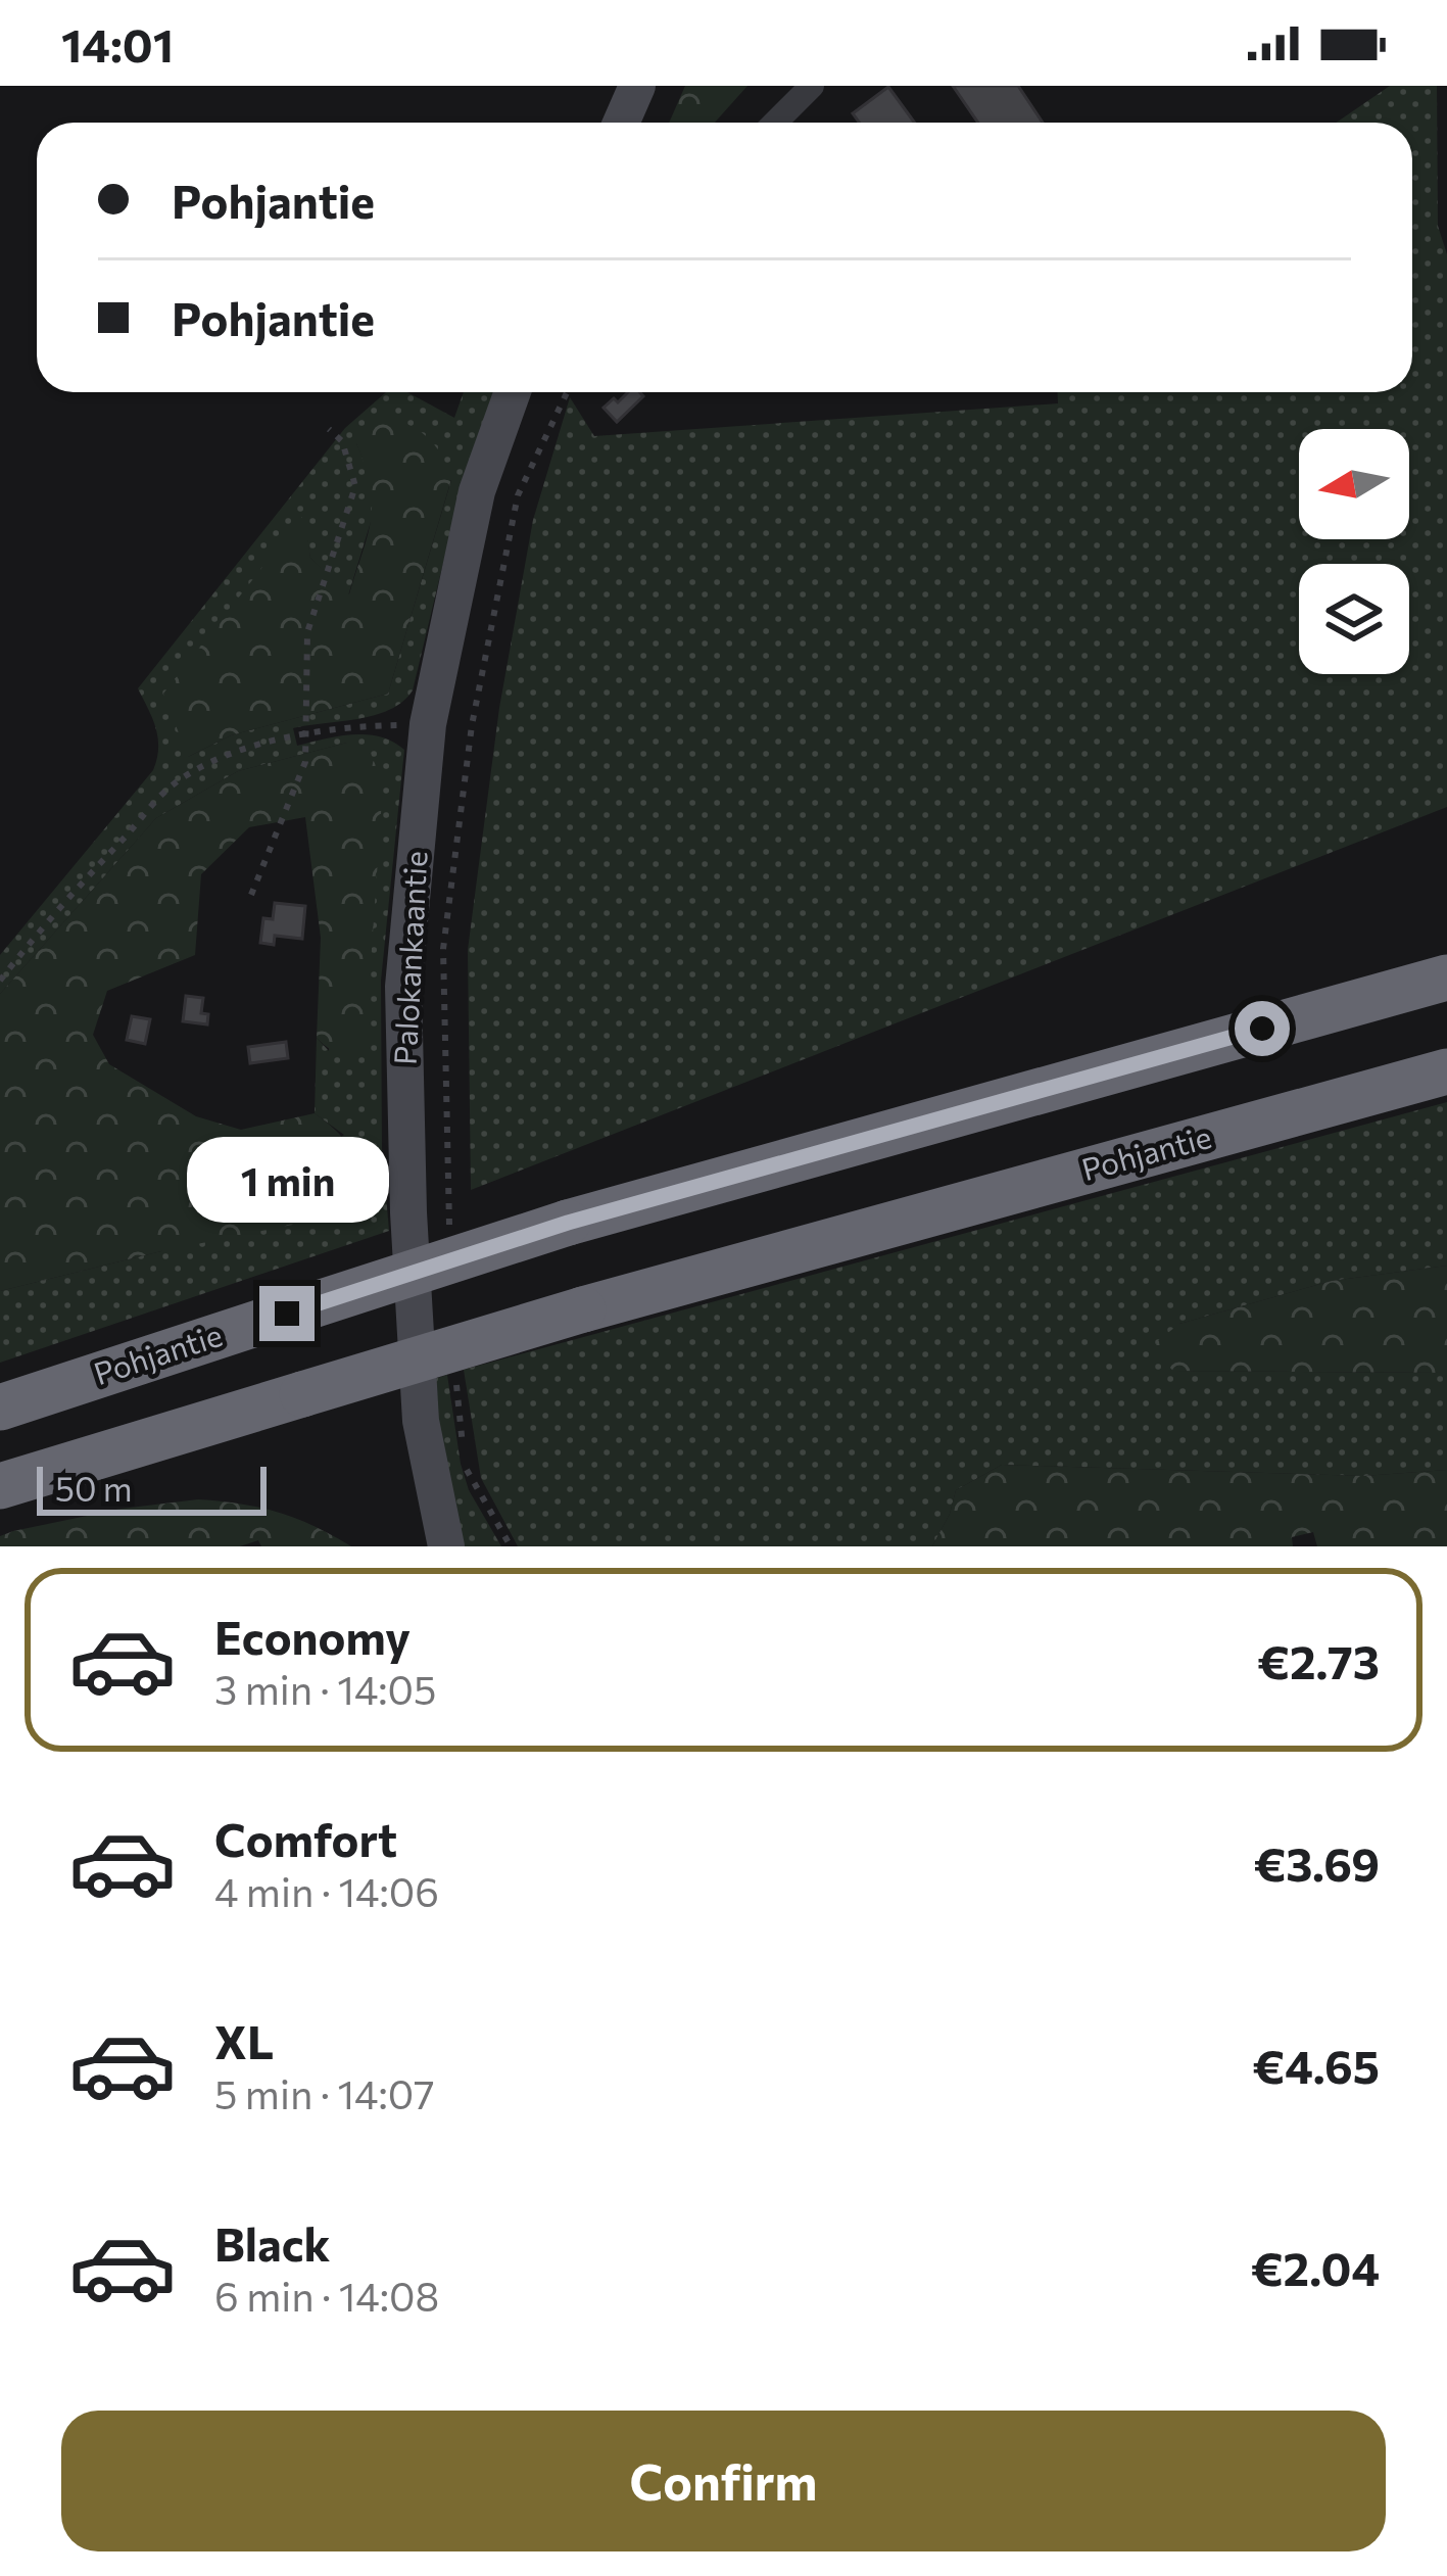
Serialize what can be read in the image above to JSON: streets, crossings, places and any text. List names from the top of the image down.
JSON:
{
  "streets": {
    "highway": ["Pohjantie"],
    "main road": ["Palokankaantie"]
  },
  "scale_bar": "50 m",
  "north": "left",
  "page": {
    "status": "14:01",
    "banner": ["Pohjantie", "Pohjantie"],
    "bubble": "1 min",
    "scale": "50 m",
    "list": [
      {
        "name": "Economy",
        "note": "3 min · 14:05",
        "value": "€2.73"
      },
      {
        "name": "Comfort",
        "note": "4 min · 14:06",
        "value": "€3.69"
      },
      {
        "name": "XL",
        "note": "5 min · 14:07",
        "value": "€4.65"
      },
      {
        "name": "Black",
        "note": "6 min · 14:08",
        "value": "€2.04"
      }
    ],
    "buttons": "Confirm"
  }
}
